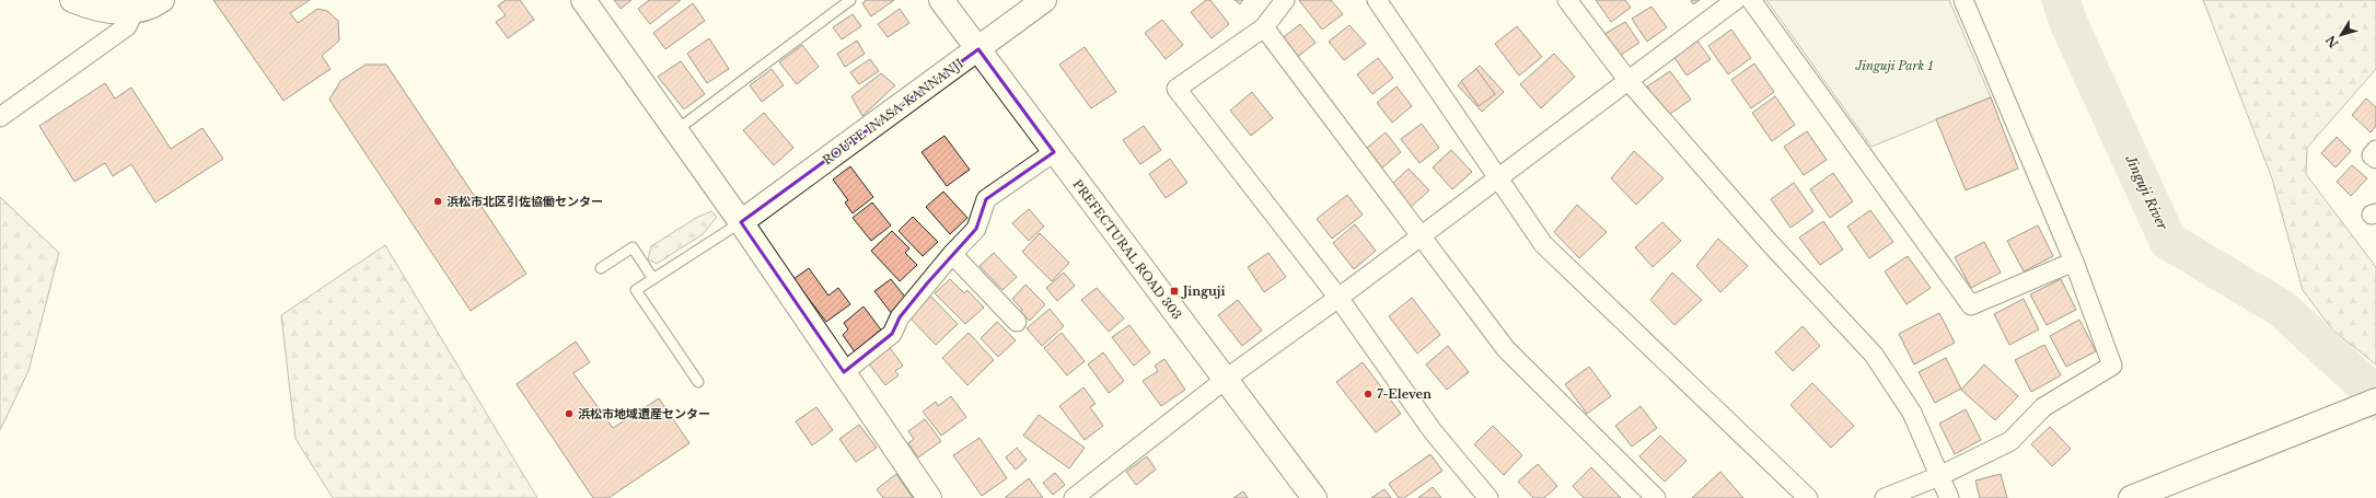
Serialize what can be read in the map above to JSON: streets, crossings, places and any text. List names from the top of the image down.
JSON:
{
  "streets": {
    "main road": ["ROUTE INASA-KANNANJI", "PREFECTURAL ROAD 303"]
  },
  "crossings": [
    ["ROUTE INASA-KANNANJI", "PREFECTURAL ROAD 303"]
  ],
  "water": ["Jinguji River"],
  "parks": ["Jinguji Park 1"],
  "places": {
    "other": ["浜松市北区引佐協働センター", "7-Eleven", "浜松市地域遺産センター"],
    "transit": ["Jinguji"]
  },
  "north": "bottom left"
}
